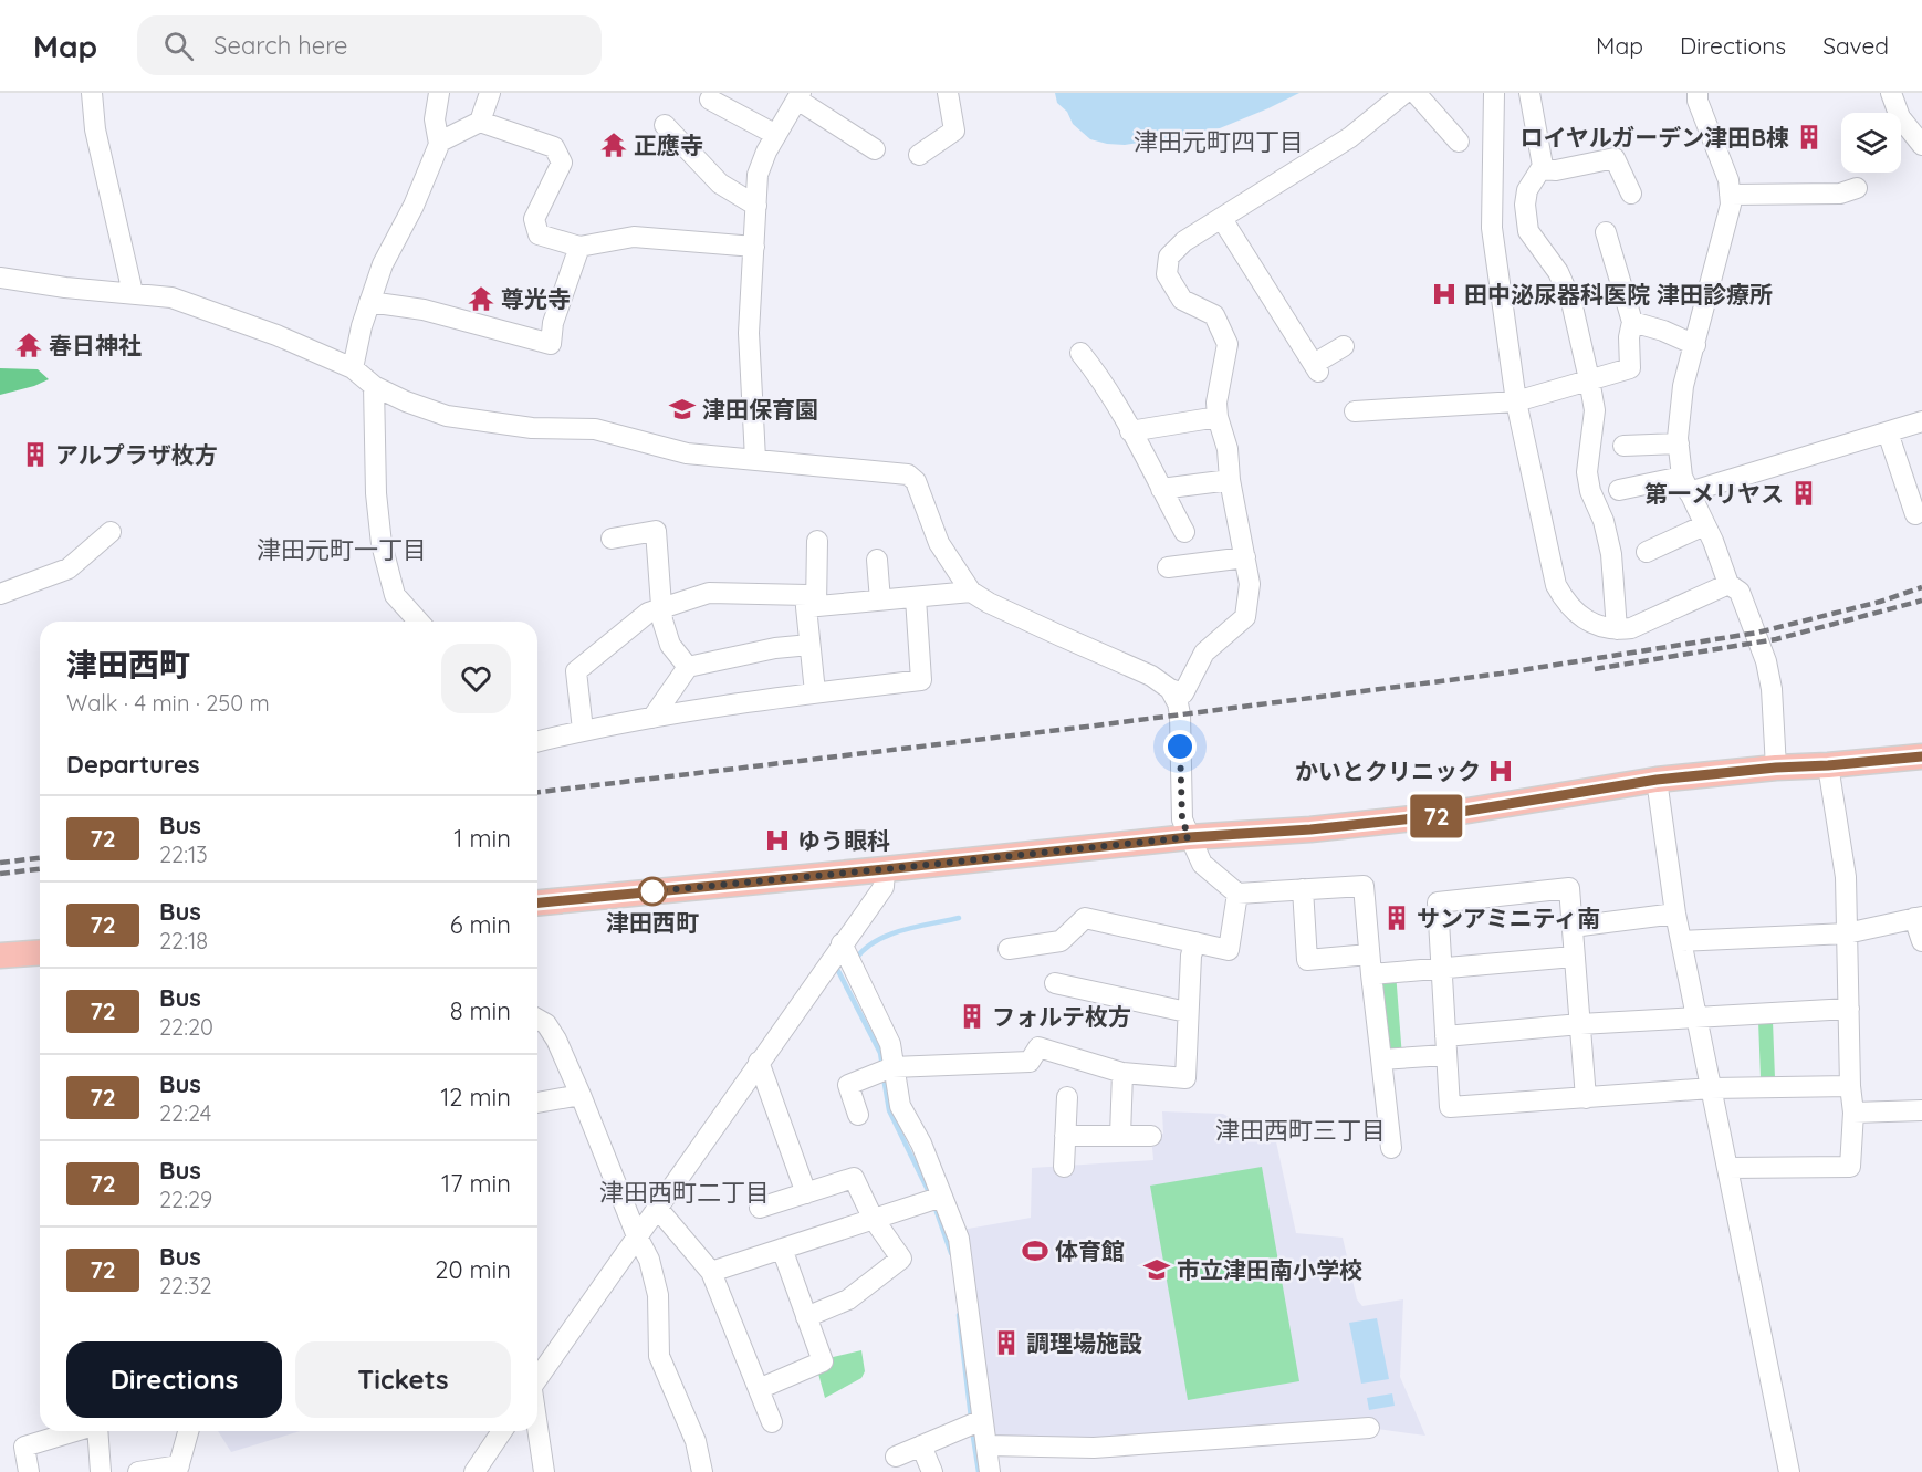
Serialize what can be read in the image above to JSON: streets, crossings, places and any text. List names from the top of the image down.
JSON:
{
  "districts": [
    "津田元町四丁目",
    "津田元町一丁目",
    "津田西町三丁目",
    "津田西町二丁目"
  ],
  "places": {
    "building": [
      "ロイヤルガーデン津田B棟",
      "アルプラザ枚方",
      "第一メリヤス",
      "サンアミニティ南",
      "フォルテ枚方",
      "調理場施設"
    ],
    "temple": ["正應寺", "尊光寺", "春日神社"],
    "hospital": ["田中泌尿器科医院 津田診療所", "かいとクリニック", "ゆう眼科"],
    "school or university": ["津田保育園", "市立津田南小学校"],
    "other": ["津田西町"],
    "sports": ["体育館"]
  },
  "lines": ["bus line 72"],
  "page": {
    "header": "Map",
    "search": "Search here",
    "nav": ["Map", "Directions", "Saved"],
    "on_map": "72",
    "heading": [
      ["津田西町", "Walk · 4 min · 250 m"],
      "Departures"
    ],
    "list": [
      {
        "mark": "72",
        "name": "Bus",
        "note": "22:13",
        "value": "1 min"
      },
      {
        "mark": "72",
        "name": "Bus",
        "note": "22:18",
        "value": "6 min"
      },
      {
        "mark": "72",
        "name": "Bus",
        "note": "22:20",
        "value": "8 min"
      },
      {
        "mark": "72",
        "name": "Bus",
        "note": "22:24",
        "value": "12 min"
      },
      {
        "mark": "72",
        "name": "Bus",
        "note": "22:29",
        "value": "17 min"
      },
      {
        "mark": "72",
        "name": "Bus",
        "note": "22:32",
        "value": "20 min"
      }
    ],
    "buttons": ["Directions", "Tickets"]
  }
}
